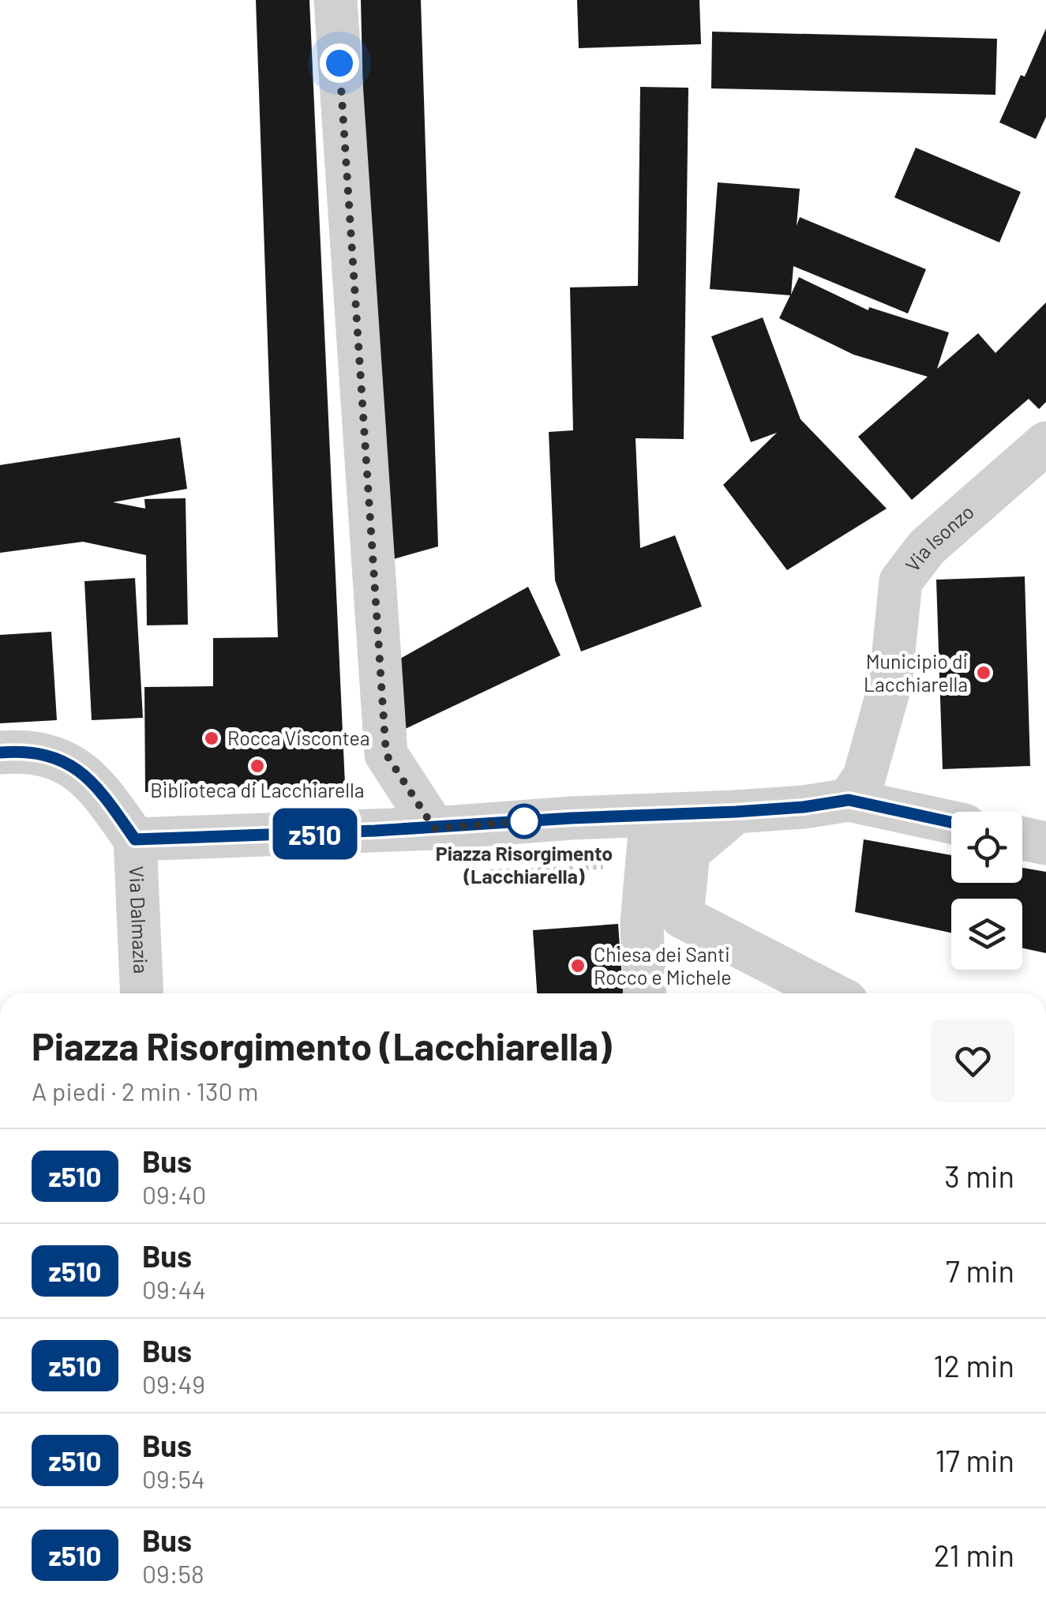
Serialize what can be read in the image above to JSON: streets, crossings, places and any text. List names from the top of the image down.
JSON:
{
  "streets": {
    "street": ["Via Isonzo", "Via Dalmazia"]
  },
  "places": [
    "Municipio di Lacchiarella",
    "Rocca Viscontea",
    "Biblioteca di Lacchiarella",
    "Piazza Risorgimento (Lacchiarella)",
    "Chiesa dei Santi Rocco e Michele"
  ],
  "lines": ["bus line z510"],
  "page": {
    "on_map": "z510",
    "heading": ["Piazza Risorgimento (Lacchiarella)", "A piedi · 2 min · 130 m"],
    "list": [
      {
        "mark": "z510",
        "name": "Bus",
        "note": "09:40",
        "value": "3 min"
      },
      {
        "mark": "z510",
        "name": "Bus",
        "note": "09:44",
        "value": "7 min"
      },
      {
        "mark": "z510",
        "name": "Bus",
        "note": "09:49",
        "value": "12 min"
      },
      {
        "mark": "z510",
        "name": "Bus",
        "note": "09:54",
        "value": "17 min"
      },
      {
        "mark": "z510",
        "name": "Bus",
        "note": "09:58",
        "value": "21 min"
      }
    ]
  }
}
